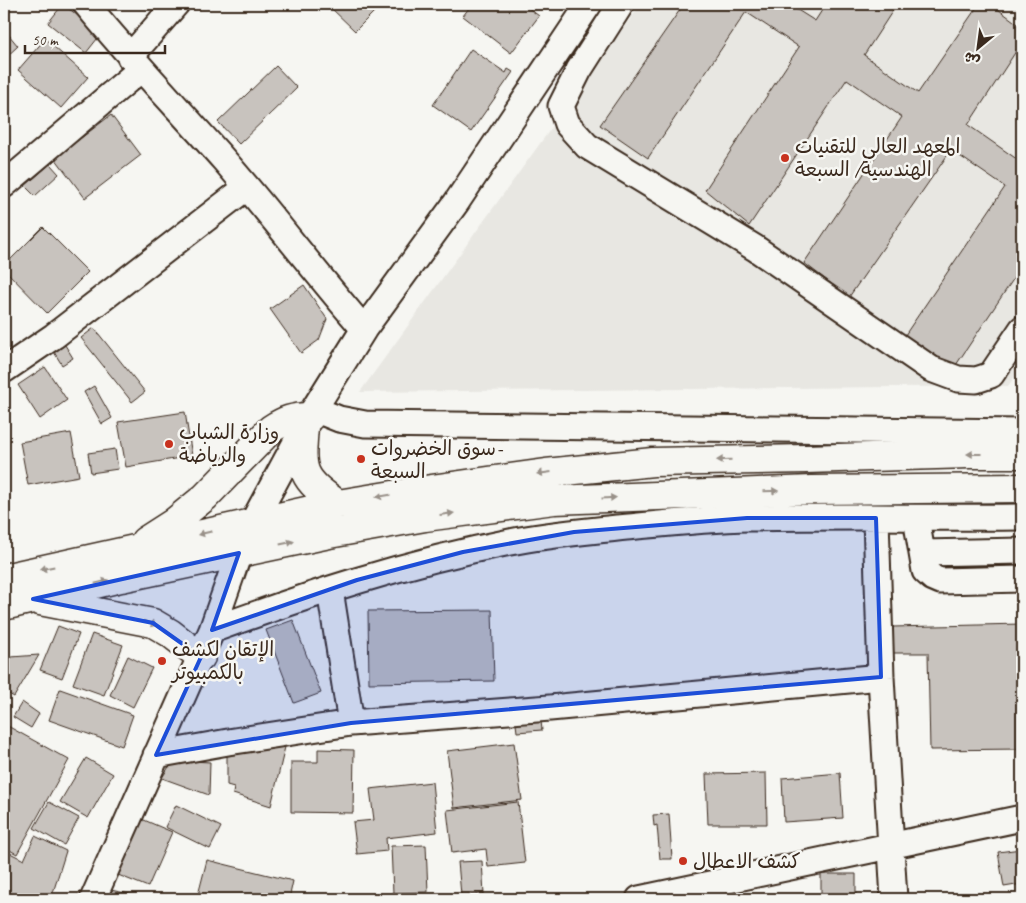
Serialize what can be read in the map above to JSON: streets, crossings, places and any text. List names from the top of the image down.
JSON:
{
  "places": [
    "المعهد العالي للتقنيات الهندسية/ السبعة",
    "وزارة الشباب والرياضة",
    "سوق الخضروات- السبعة",
    "الإتقان لكشف بالكمبيوتر",
    "كشف الاعطال"
  ],
  "scale_bar": "50 m",
  "north": "bottom left"
}
